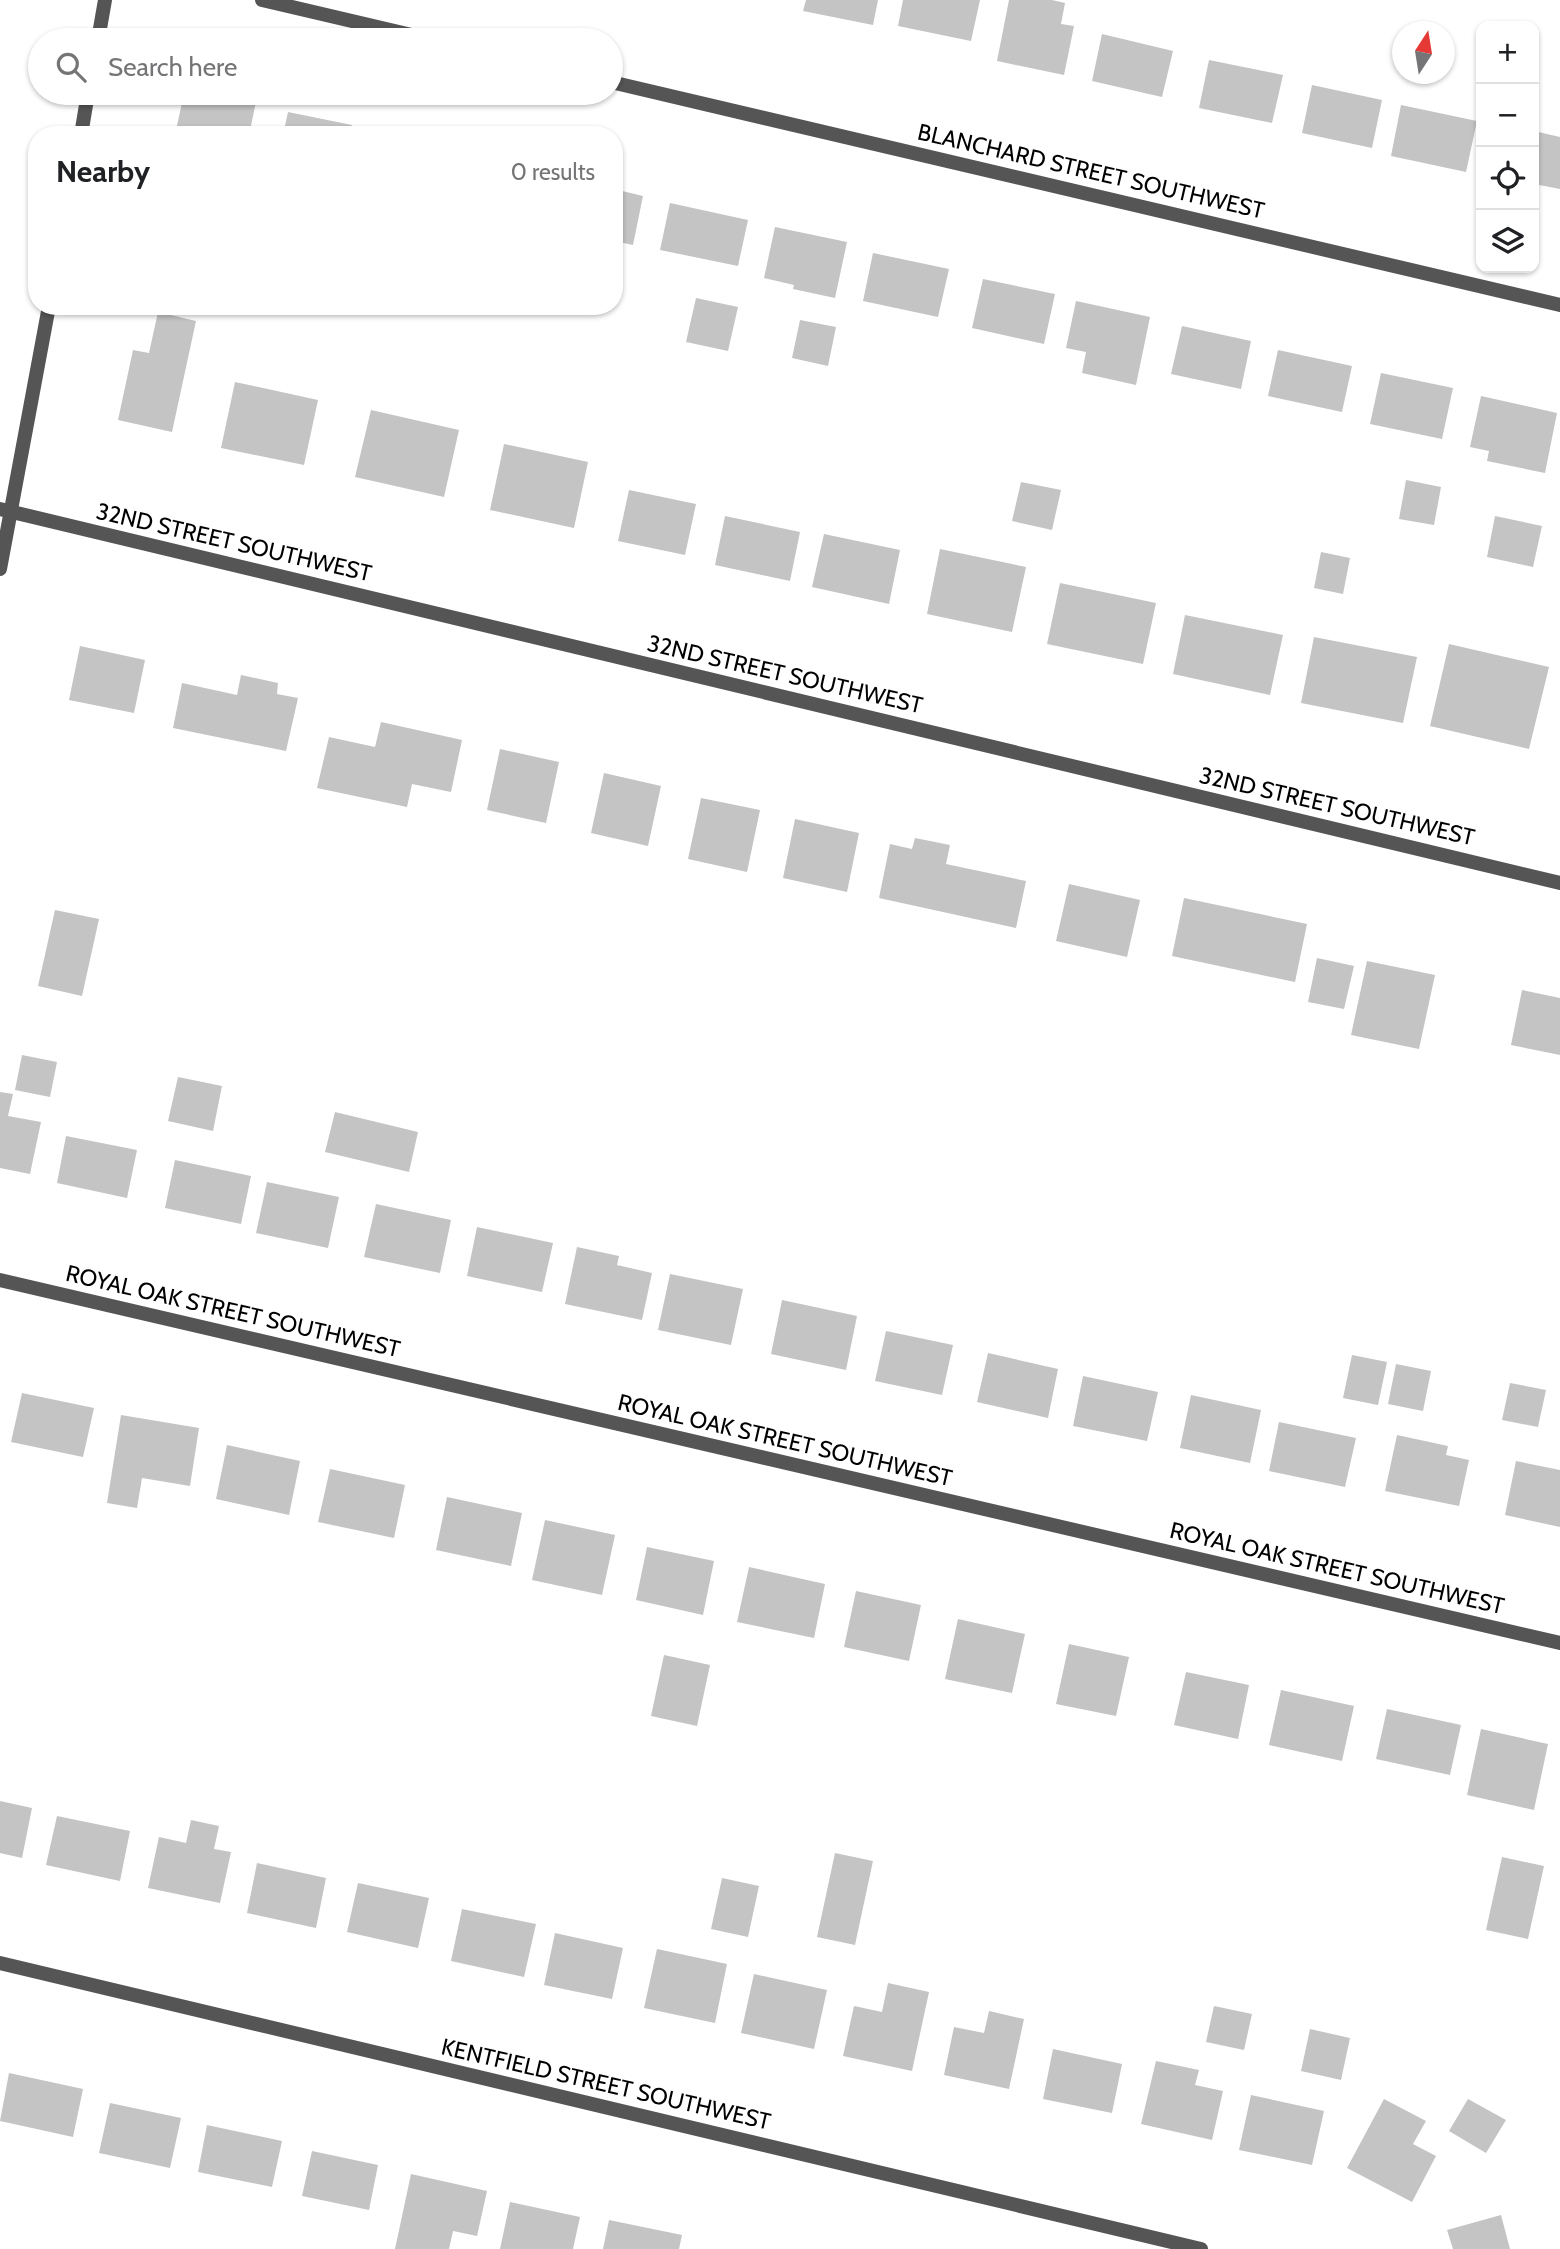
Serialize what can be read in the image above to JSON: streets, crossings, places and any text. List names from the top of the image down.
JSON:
{
  "streets": {
    "street": [
      "BLANCHARD STREET SOUTHWEST",
      "32ND STREET SOUTHWEST",
      "ROYAL OAK STREET SOUTHWEST",
      "KENTFIELD STREET SOUTHWEST"
    ]
  },
  "north": "top",
  "page": {
    "map_buttons": ["+", "−"],
    "search": "Search here",
    "heading": ["Nearby", "0 results"]
  }
}
